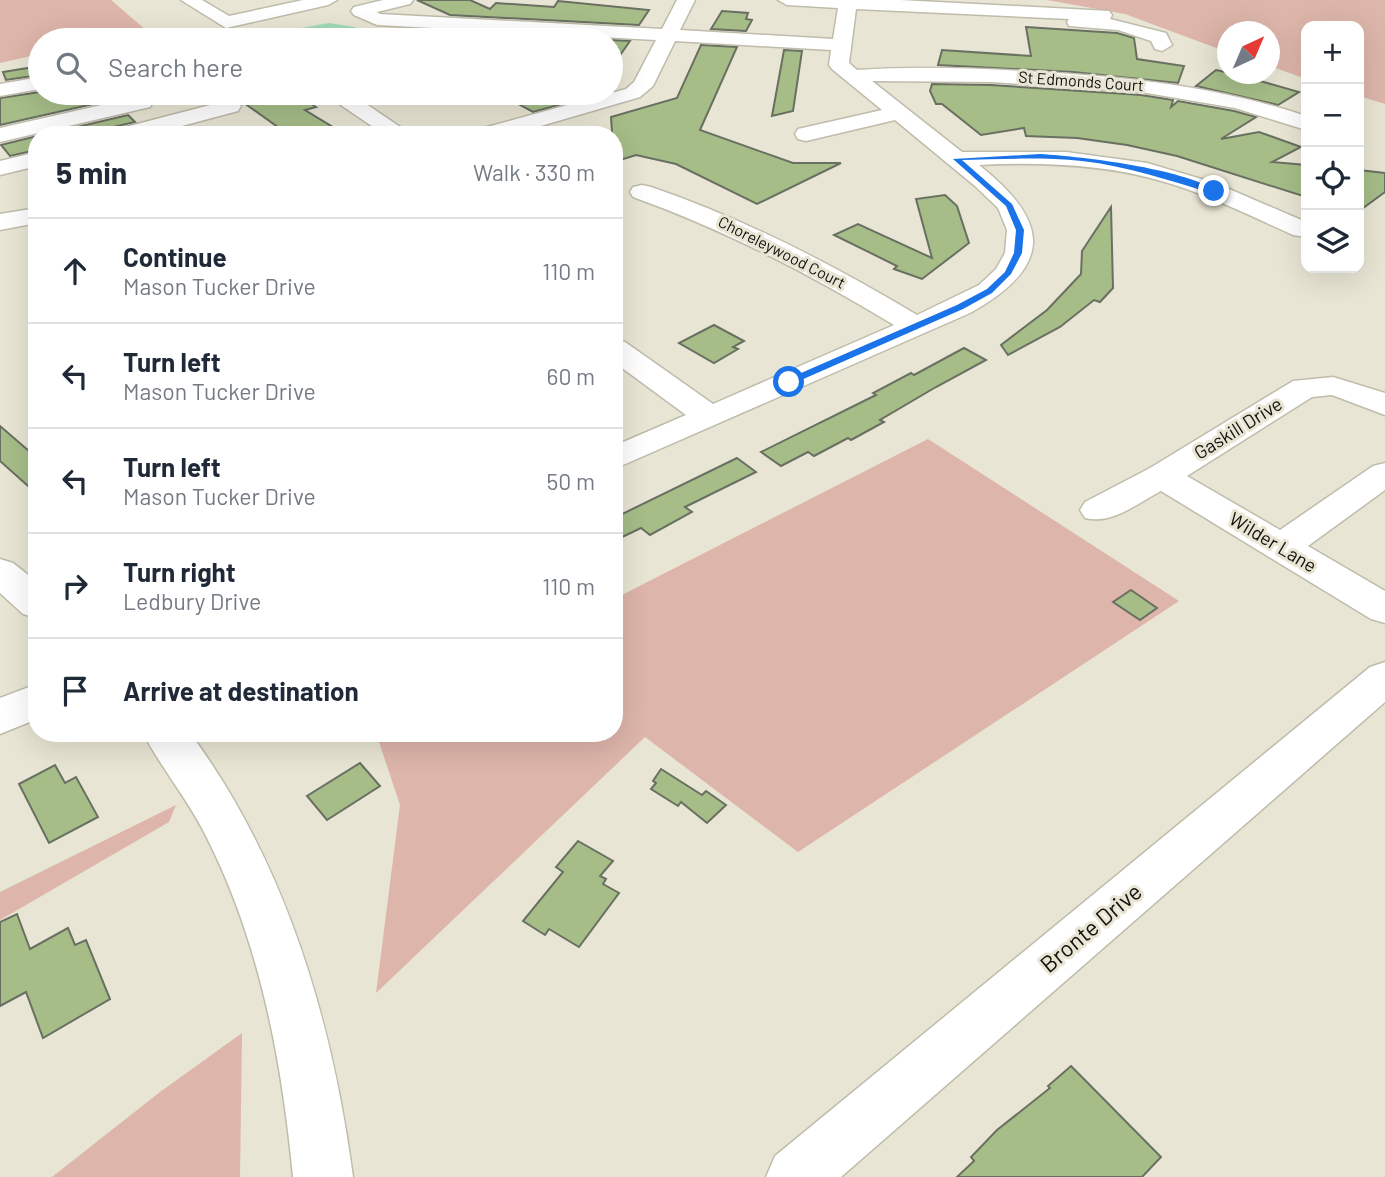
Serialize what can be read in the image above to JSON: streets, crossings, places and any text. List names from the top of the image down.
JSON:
{
  "streets": {
    "street": [
      "St Edmonds Court",
      "Choreleywood Court",
      "Gaskill Drive",
      "Wilder Lane",
      "Bronte Drive"
    ]
  },
  "crossings": [
    ["Gaskill Drive", "Wilder Lane"]
  ],
  "north": "top right",
  "page": {
    "map_buttons": ["+", "−"],
    "search": "Search here",
    "heading": ["5 min", "Walk · 330 m"],
    "list": [
      ["Continue", "Mason Tucker Drive", "110 m"],
      ["Turn left", "Mason Tucker Drive", "60 m"],
      ["Turn left", "Mason Tucker Drive", "50 m"],
      ["Turn right", "Ledbury Drive", "110 m"],
      "Arrive at destination"
    ]
  }
}
